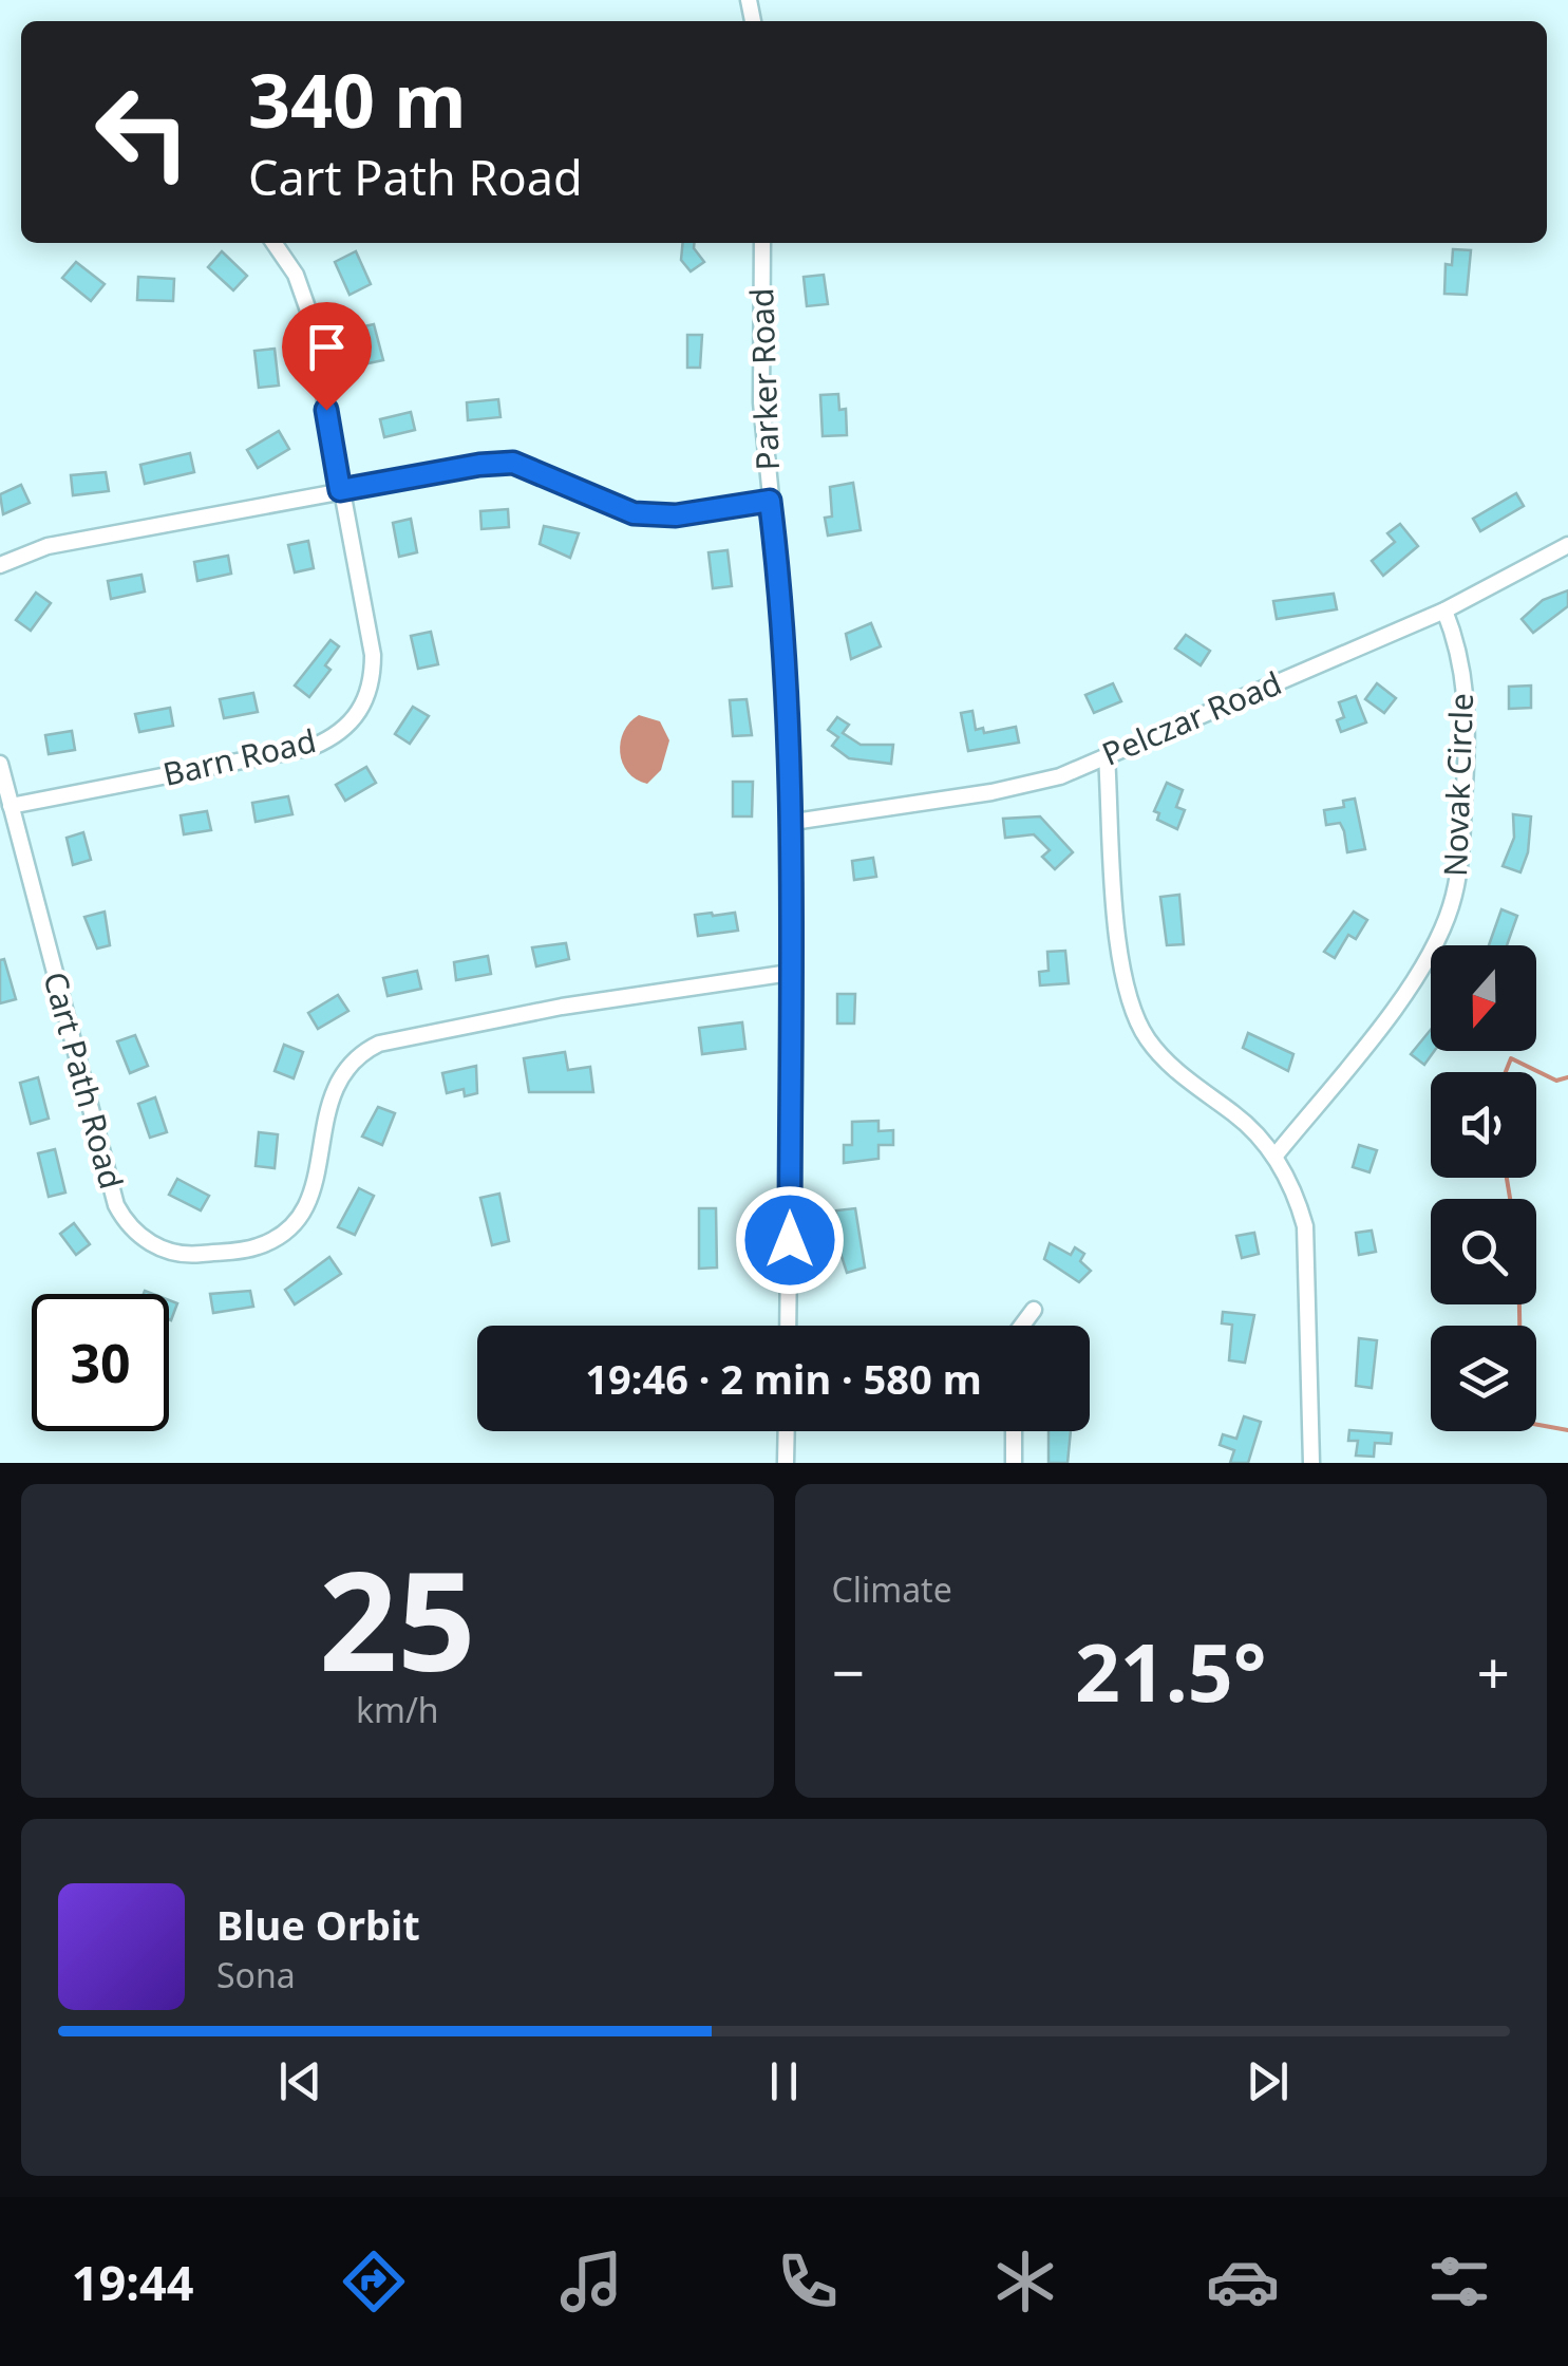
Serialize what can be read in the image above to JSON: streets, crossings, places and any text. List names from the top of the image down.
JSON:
{
  "streets": {
    "street": [
      "Parker Road",
      "Pelczar Road",
      "Barn Road",
      "Novak Circle",
      "Cart Path Road"
    ]
  },
  "crossings": [
    ["Parker Road", "Pelczar Road"],
    ["Parker Road", "Cart Path Road"],
    ["Pelczar Road", "Novak Circle"],
    ["Barn Road", "Cart Path Road"]
  ],
  "north": "bottom",
  "page": {
    "turn": ["340 m", "Cart Path Road"],
    "limit": "30",
    "trip": "19:46 · 2 min · 580 m",
    "tile": [
      ["25", "km/h"],
      "Climate"
    ],
    "heat": ["−", "21.5°", "+"],
    "song": ["Blue Orbit", "Sona"],
    "tabs": "19:44"
  }
}
